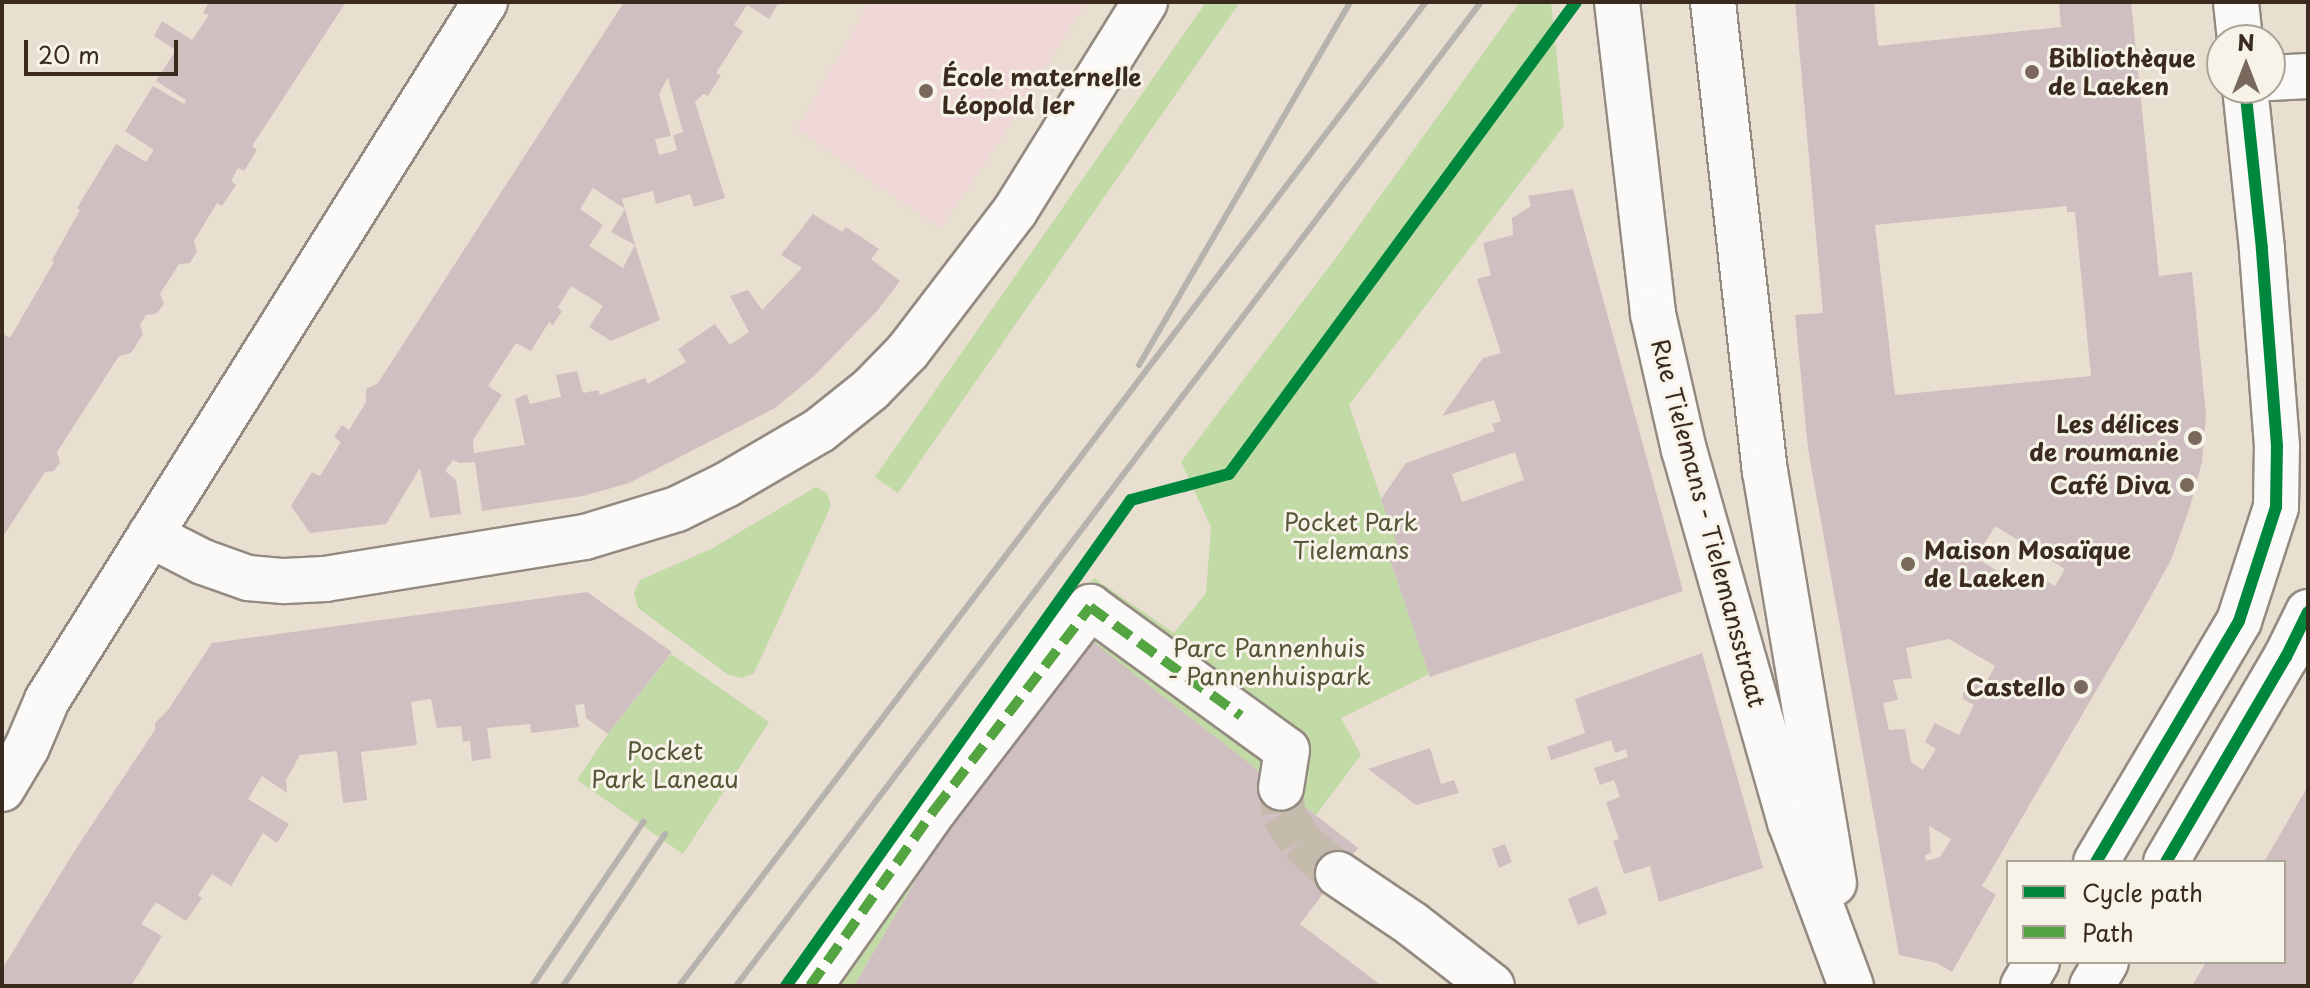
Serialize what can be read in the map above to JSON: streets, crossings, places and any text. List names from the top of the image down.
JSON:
{
  "streets": {
    "street": ["Rue Tielemans - Tielemansstraat"]
  },
  "parks": ["Pocket Park Tielemans", "Parc Pannenhuis - Pannenhuispark", "Pocket Park Laneau"],
  "places": [
    "Bibliothèque de Laeken",
    "École maternelle Léopold Ier",
    "Les délices de roumanie",
    "Café Diva",
    "Maison Mosaïque de Laeken",
    "Castello"
  ],
  "legend": ["Cycle path", "Path"],
  "scale_bar": "20 m",
  "north": "top"
}
